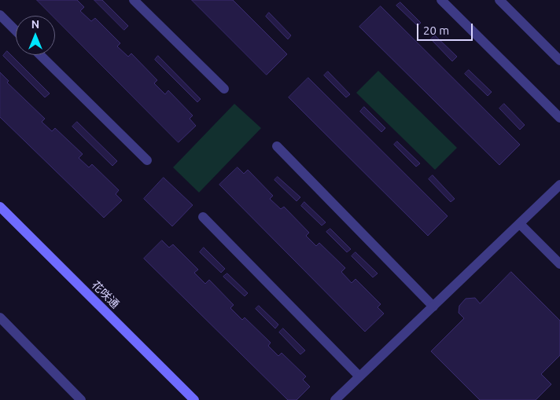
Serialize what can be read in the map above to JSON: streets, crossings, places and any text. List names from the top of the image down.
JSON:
{
  "streets": {
    "street": ["花咲通"]
  },
  "scale_bar": "20 m",
  "north": "top"
}
